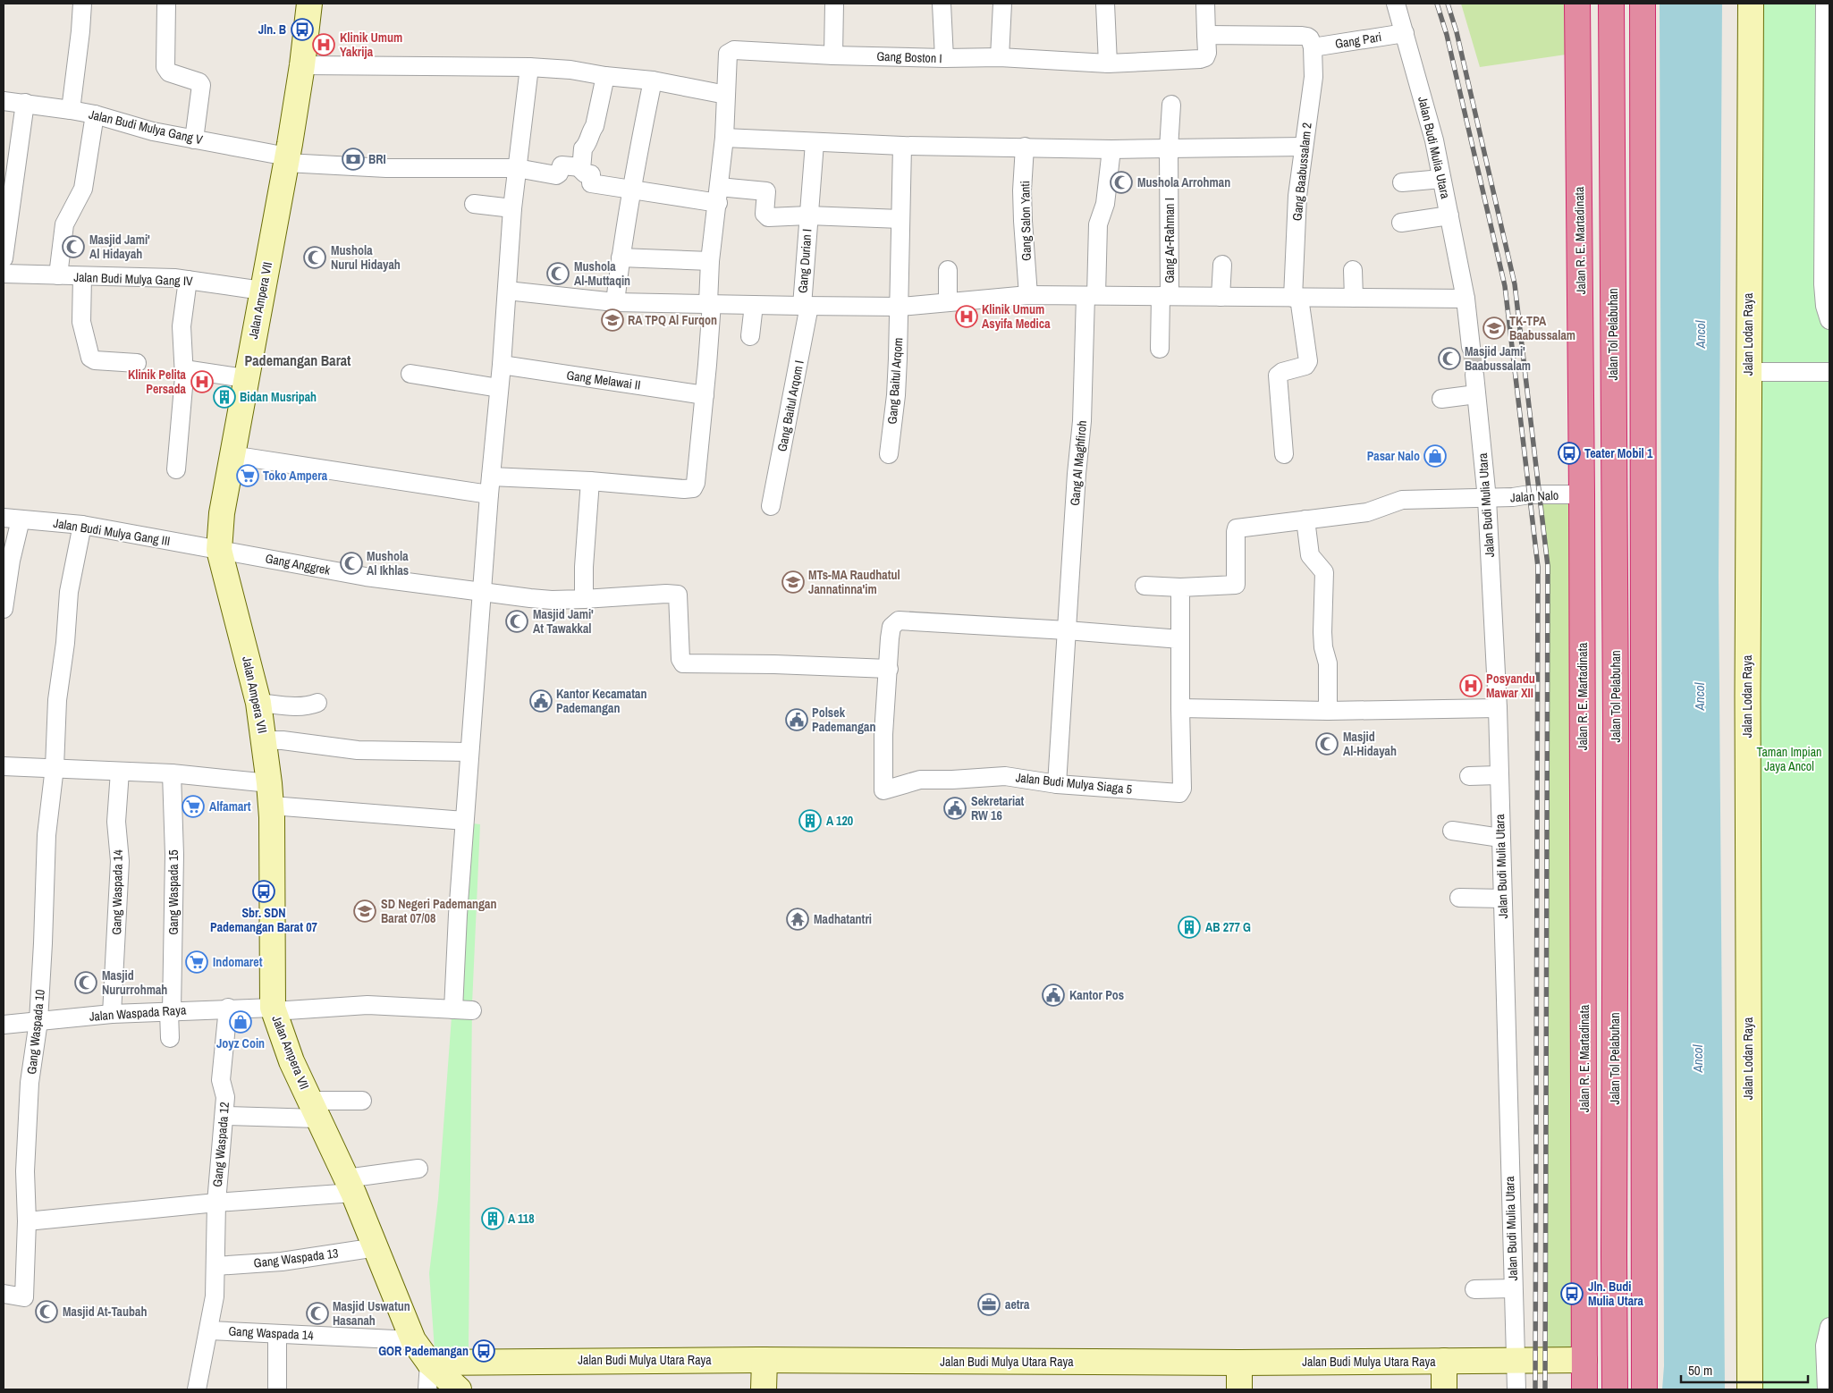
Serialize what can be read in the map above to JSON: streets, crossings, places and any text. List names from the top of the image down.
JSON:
{
  "streets": {
    "highway": ["Jalan R. E. Martadinata", "Jalan Tol Pelabuhan"],
    "street": [
      "Gang Pari",
      "Gang Boston I",
      "Jalan Budi Mulya Gang V",
      "Jalan Budi Mulia Utara",
      "Gang Baabussalam 2",
      "Gang Salon Yanti",
      "Gang Ar-Rahman I",
      "Gang Durian I",
      "Jalan Budi Mulya Gang IV",
      "Jalan Ampera VII",
      "Jalan Lodan Raya",
      "Gang Melawai II",
      "Gang Baitul Arqom",
      "Gang Baitul Arqom I",
      "Gang Al Maghfiroh",
      "Jalan Nalo",
      "Jalan Budi Mulya Gang III",
      "Gang Anggrek",
      "Jalan Budi Mulya Siaga 5",
      "Gang Waspada 14",
      "Gang Waspada 15",
      "Jalan Waspada Raya",
      "Gang Waspada 10",
      "Gang Waspada 12",
      "Gang Waspada 13",
      "Jalan Budi Mulya Utara Raya"
    ]
  },
  "crossings": [
    ["Gang Pari", "Jalan Budi Mulia Utara"],
    ["Gang Pari", "Gang Baabussalam 2"],
    ["Gang Boston I", "Gang Melawai II"],
    ["Jalan Budi Mulya Gang V", "Jalan Ampera VII"],
    ["Jalan Budi Mulia Utara", "Jalan Nalo"],
    ["Jalan Budi Mulia Utara", "Jalan Budi Mulya Utara Raya"],
    ["Jalan R. E. Martadinata", "Jalan Tol Pelabuhan"],
    ["Jalan R. E. Martadinata", "Jalan Nalo"],
    ["Jalan R. E. Martadinata", "Jalan Budi Mulya Utara Raya"],
    ["Gang Durian I", "Gang Baitul Arqom I"],
    ["Jalan Budi Mulya Gang IV", "Jalan Ampera VII"],
    ["Jalan Ampera VII", "Jalan Budi Mulya Gang III"],
    ["Jalan Ampera VII", "Gang Anggrek"],
    ["Jalan Ampera VII", "Gang Waspada 14"],
    ["Jalan Ampera VII", "Jalan Waspada Raya"],
    ["Jalan Ampera VII", "Gang Waspada 12"],
    ["Jalan Ampera VII", "Gang Waspada 13"],
    ["Jalan Ampera VII", "Jalan Budi Mulya Utara Raya"],
    ["Gang Al Maghfiroh", "Jalan Budi Mulya Siaga 5"],
    ["Jalan Budi Mulya Gang III", "Gang Anggrek"],
    ["Jalan Budi Mulya Gang III", "Gang Waspada 10"],
    ["Gang Anggrek", "Jalan Budi Mulya Siaga 5"],
    ["Gang Waspada 14", "Jalan Waspada Raya"],
    ["Gang Waspada 14", "Gang Waspada 12"],
    ["Gang Waspada 15", "Jalan Waspada Raya"],
    ["Jalan Waspada Raya", "Gang Waspada 10"],
    ["Jalan Waspada Raya", "Gang Waspada 12"],
    ["Gang Waspada 10", "Gang Waspada 12"],
    ["Gang Waspada 12", "Gang Waspada 13"]
  ],
  "districts": ["Pademangan Barat"],
  "water": ["Ancol"],
  "parks": ["Taman Impian Jaya Ancol"],
  "places": {
    "bus stop": [
      "Jln. B",
      "Teater Mobil 1",
      "Sbr. SDN Pademangan Barat 07",
      "Jln. Budi Mulia Utara",
      "GOR Pademangan"
    ],
    "hospital": [
      "Klinik Umum Yakrija",
      "Klinik Umum Asyifa Medica",
      "Klinik Pelita Persada",
      "Posyandu Mawar XII"
    ],
    "bank": ["BRI"],
    "mosque": [
      "Mushola Arrohman",
      "Masjid Jami' Al Hidayah",
      "Mushola Nurul Hidayah",
      "Mushola Al-Muttaqin",
      "Masjid Jami' Baabussalam",
      "Mushola Al Ikhlas",
      "Masjid Jami' At Tawakkal",
      "Masjid Al-Hidayah",
      "Masjid Nururrohmah",
      "Masjid At-Taubah",
      "Masjid Uswatun Hasanah"
    ],
    "school or university": [
      "RA TPQ Al Furqon",
      "TK-TPA Baabussalam",
      "MTs-MA Raudhatul Jannatinna'im",
      "SD Negeri Pademangan Barat 07/08"
    ],
    "building": [
      "Bidan Musripah",
      "A 120",
      "AB 277 G",
      "A 118"
    ],
    "shop": ["Pasar Nalo", "Joyz Coin"],
    "supermarket": ["Toko Ampera", "Alfamart", "Indomaret"],
    "public building": [
      "Kantor Kecamatan Pademangan",
      "Polsek Pademangan",
      "Sekretariat RW 16",
      "Kantor Pos"
    ],
    "temple": ["Madhatantri"],
    "office": ["aetra"]
  },
  "scale_bar": "50 m"
}
